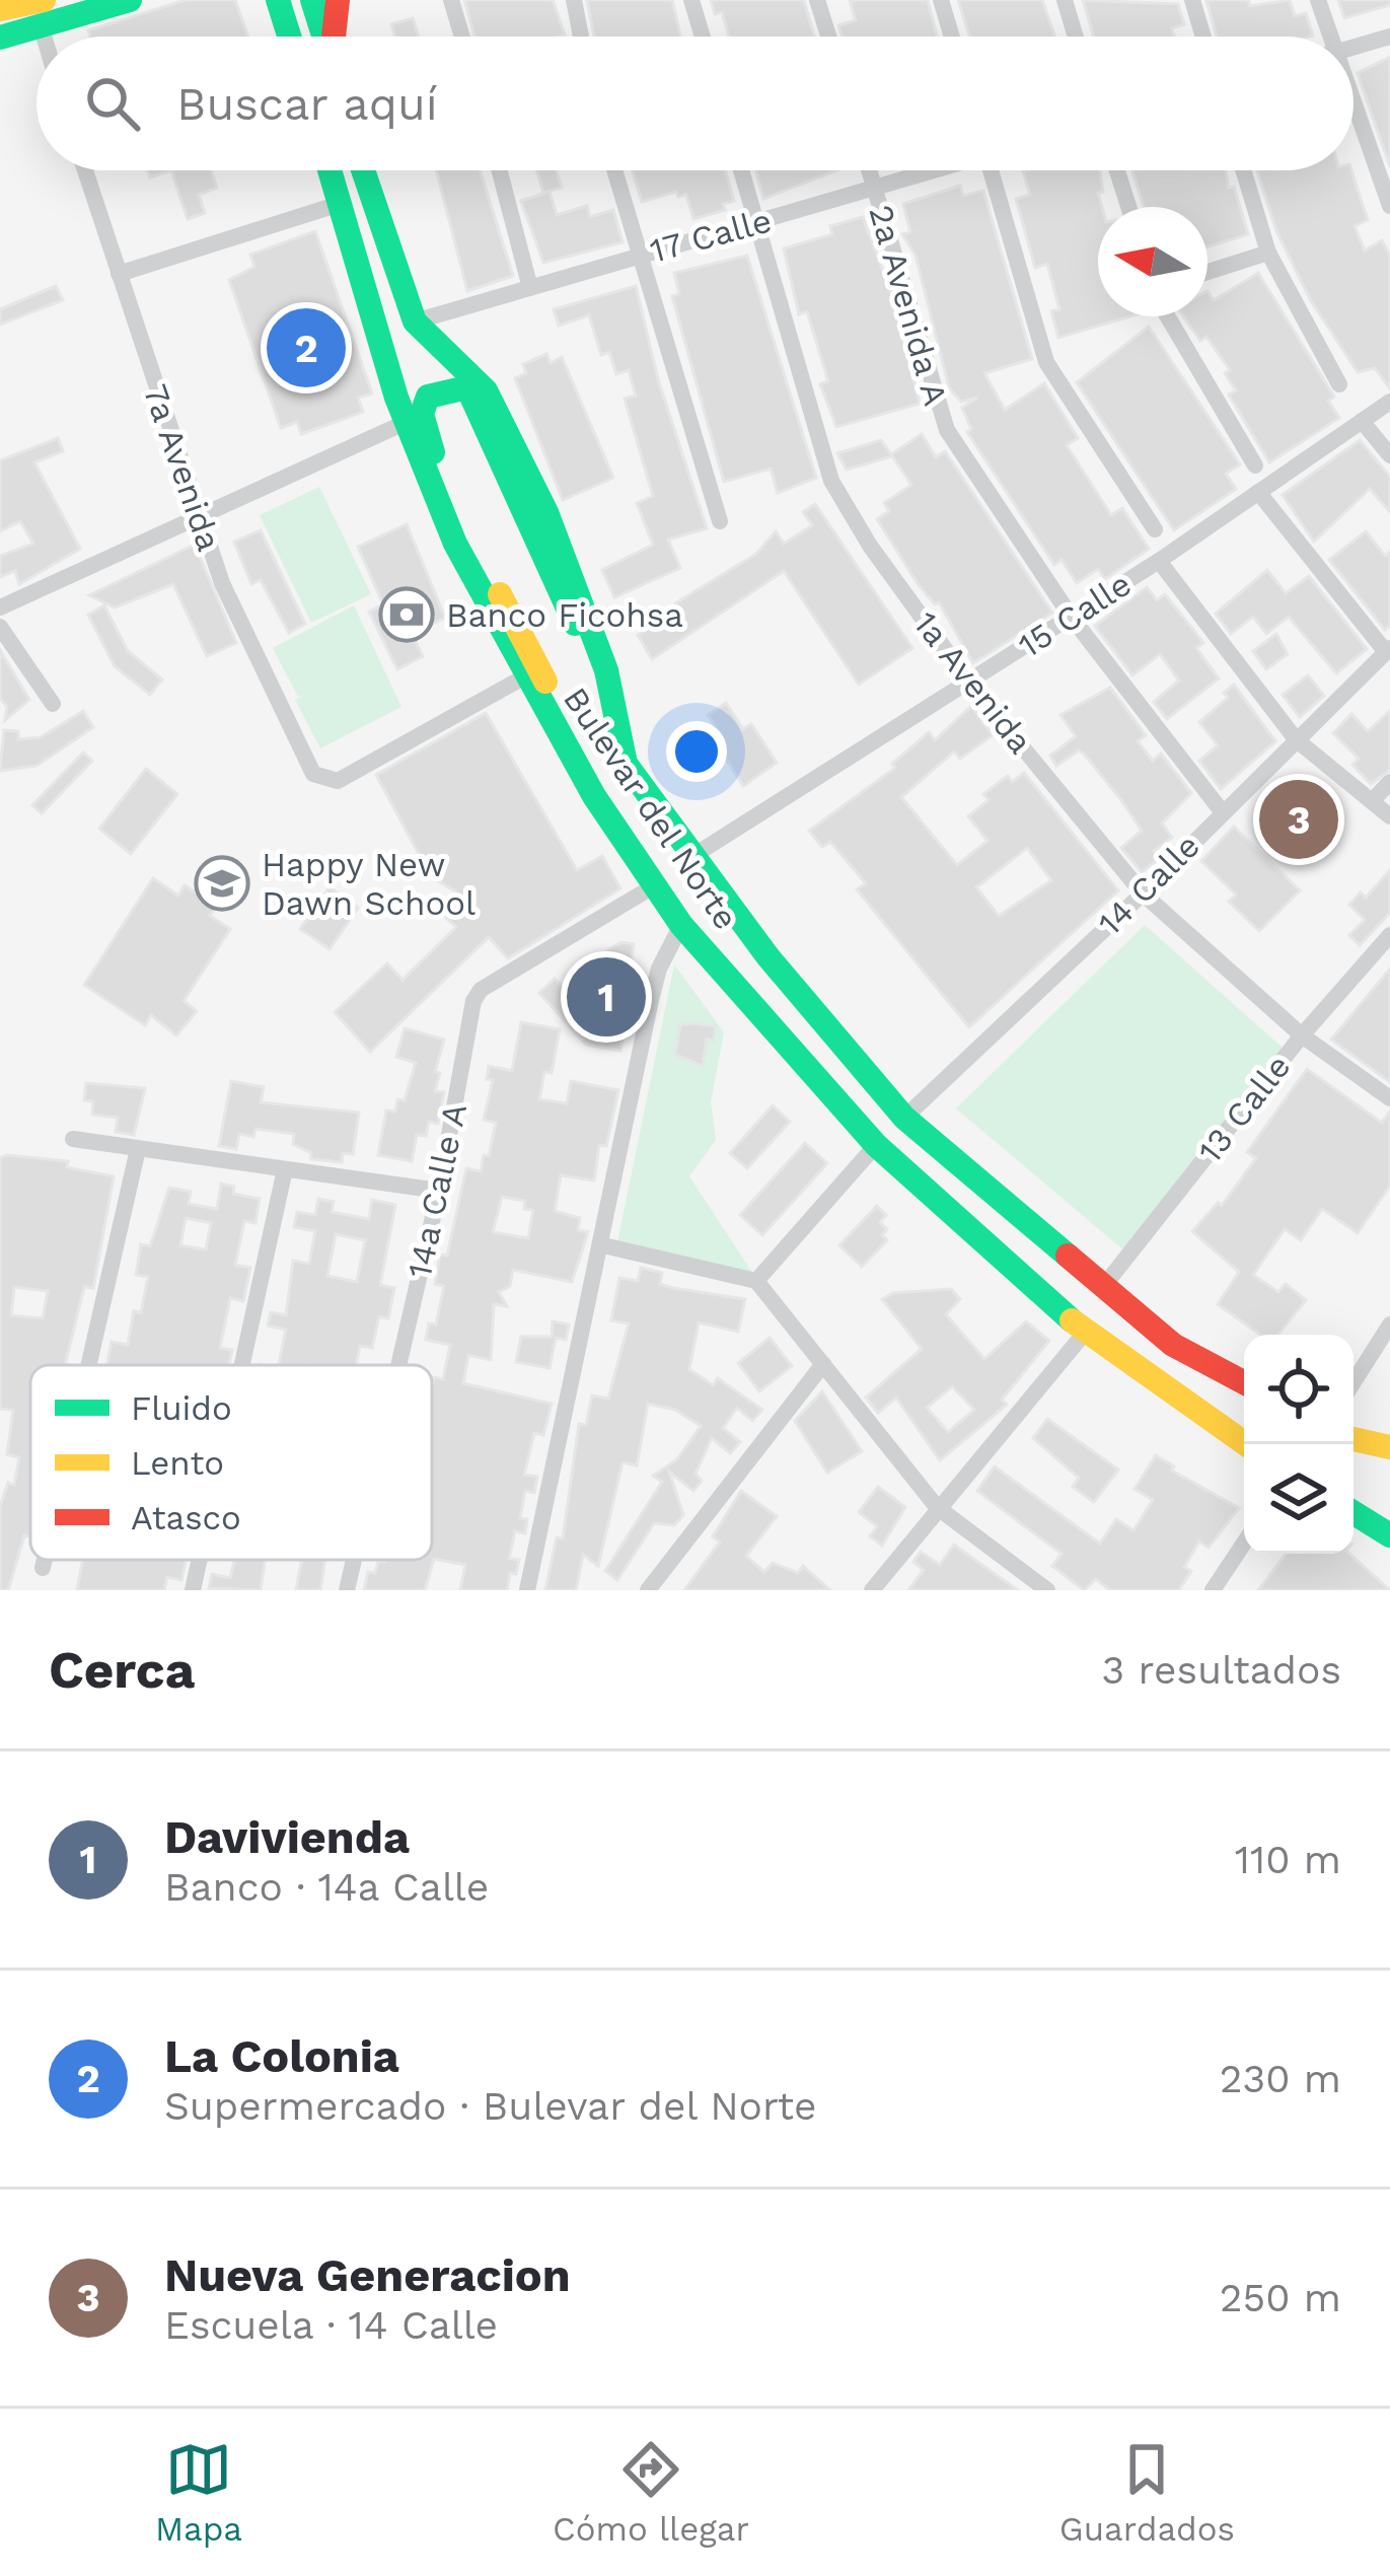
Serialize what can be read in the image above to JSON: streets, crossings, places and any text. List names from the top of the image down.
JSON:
{
  "streets": {
    "main road": ["Bulevar del Norte"],
    "street": [
      "17 Calle",
      "2a Avenida A",
      "7a Avenida",
      "15 Calle",
      "1a Avenida",
      "14 Calle",
      "13 Calle",
      "14a Calle A"
    ]
  },
  "crossings": [
    ["17 Calle", "2a Avenida A"],
    ["17 Calle", "1a Avenida"],
    ["17 Calle", "Bulevar del Norte"],
    ["2a Avenida A", "15 Calle"],
    ["2a Avenida A", "14 Calle"],
    ["7a Avenida", "Bulevar del Norte"],
    ["15 Calle", "1a Avenida"],
    ["15 Calle", "Bulevar del Norte"],
    ["1a Avenida", "14 Calle"],
    ["1a Avenida", "13 Calle"],
    ["Bulevar del Norte", "14 Calle"],
    ["Bulevar del Norte", "13 Calle"],
    ["Bulevar del Norte", "14a Calle A"]
  ],
  "places": {
    "bank": ["Banco Ficohsa"],
    "school or university": ["Happy New Dawn School"]
  },
  "legend": ["Fluido", "Lento", "Atasco"],
  "north": "left",
  "page": {
    "search": "Buscar aquí",
    "pins": ["2", "3", "1"],
    "heading": ["Cerca", "3 resultados"],
    "list": [
      {
        "mark": "1",
        "name": "Davivienda",
        "note": "Banco · 14a Calle",
        "value": "110 m"
      },
      {
        "mark": "2",
        "name": "La Colonia",
        "note": "Supermercado · Bulevar del Norte",
        "value": "230 m"
      },
      {
        "mark": "3",
        "name": "Nueva Generacion",
        "note": "Escuela · 14 Calle",
        "value": "250 m"
      }
    ],
    "nav": ["Mapa", "Cómo llegar", "Guardados"]
  }
}
